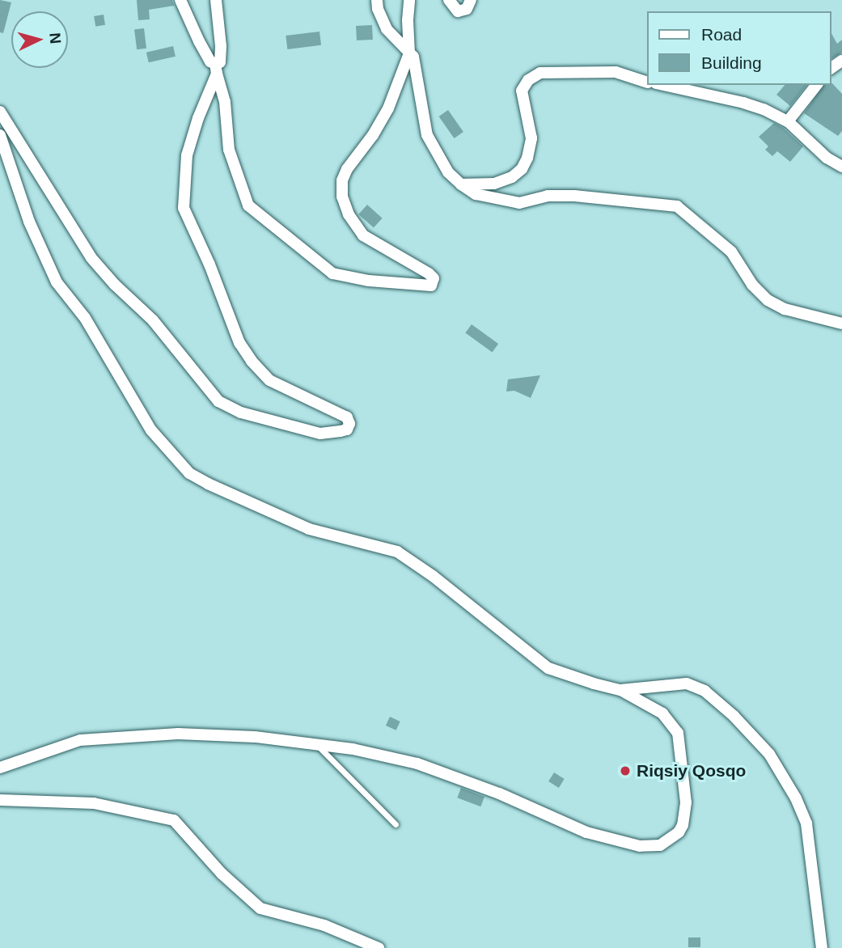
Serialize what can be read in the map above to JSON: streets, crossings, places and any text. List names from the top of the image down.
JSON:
{
  "places": ["Riqsiy Qosqo"],
  "legend": ["Road", "Building"],
  "north": "right"
}
